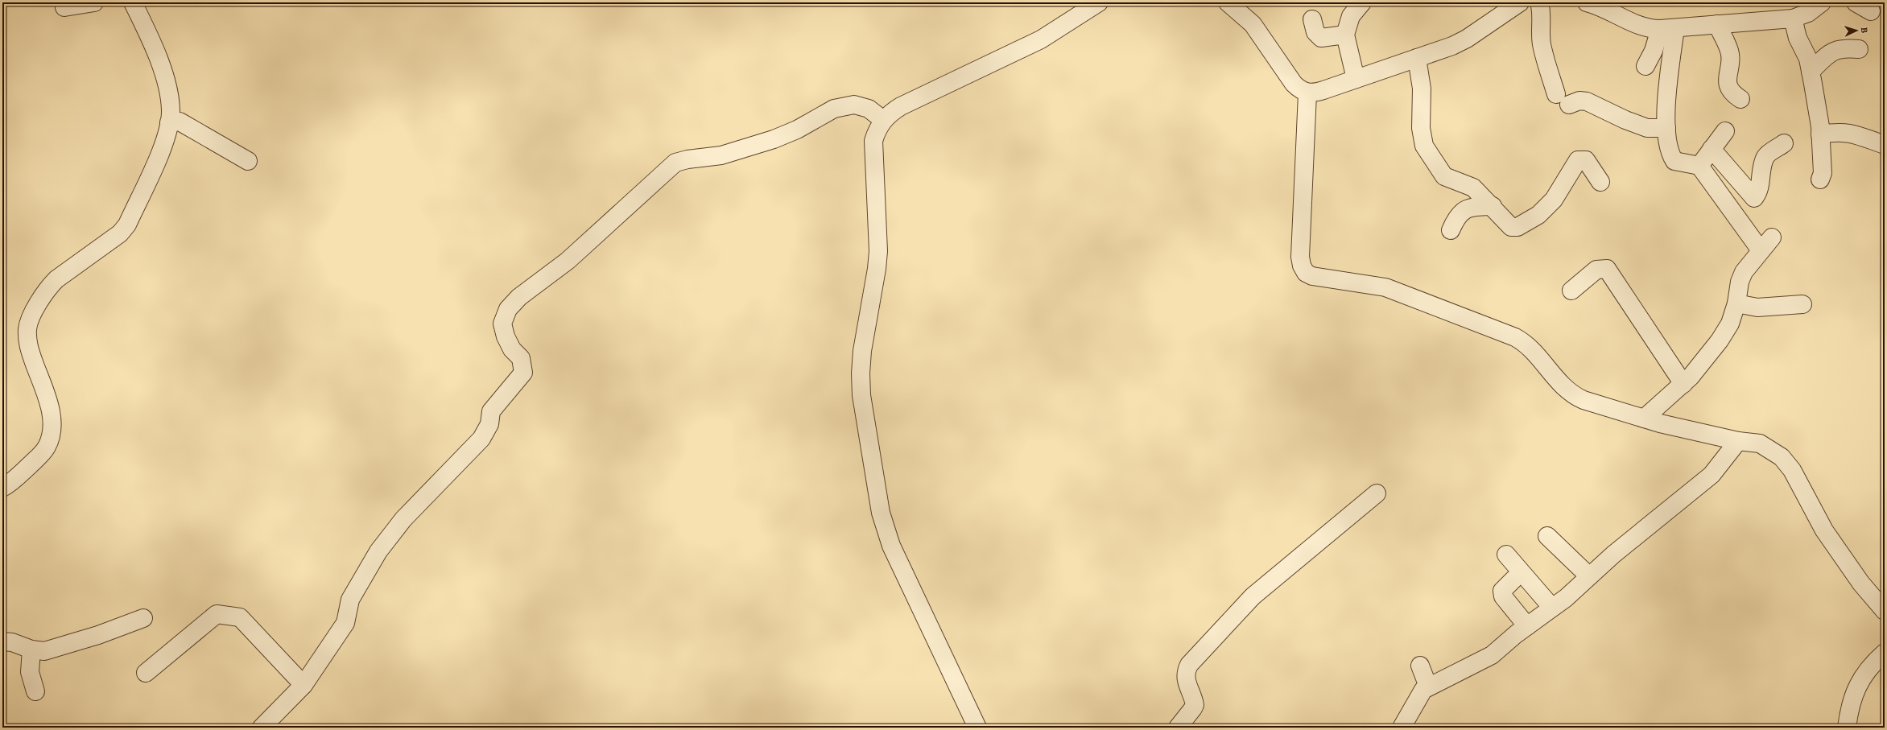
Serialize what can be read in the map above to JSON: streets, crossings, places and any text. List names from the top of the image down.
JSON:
{
  "north": "right"
}
